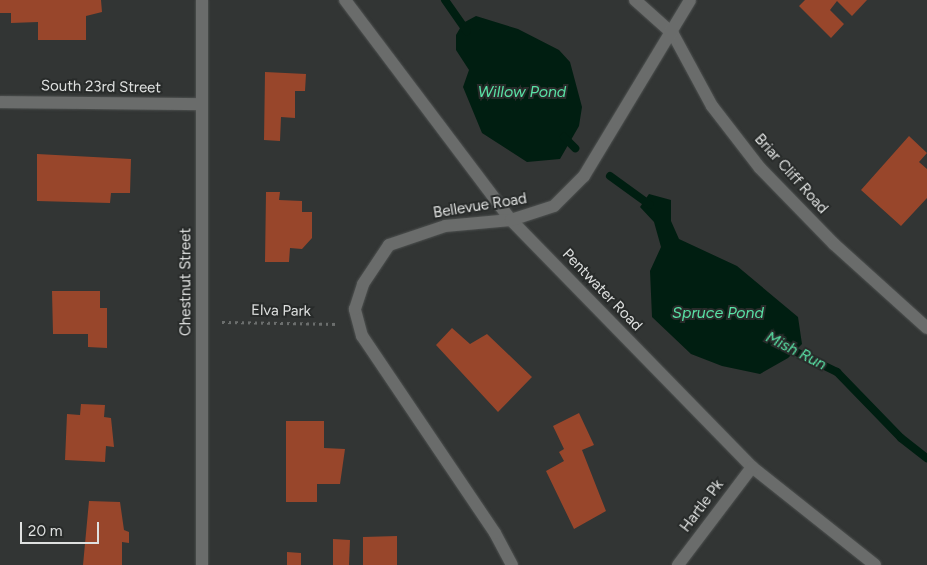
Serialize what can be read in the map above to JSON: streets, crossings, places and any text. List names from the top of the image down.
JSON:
{
  "streets": {
    "street": [
      "South 23rd Street",
      "Briar Cliff Road",
      "Bellevue Road",
      "Chestnut Street",
      "Pentwater Road",
      "Hartle Pk"
    ],
    "path": ["Elva Park"]
  },
  "crossings": [
    ["South 23rd Street", "Chestnut Street"],
    ["Briar Cliff Road", "Bellevue Road"],
    ["Bellevue Road", "Pentwater Road"],
    ["Bellevue Road", "Elva Park"],
    ["Chestnut Street", "Elva Park"],
    ["Pentwater Road", "Hartle Pk"]
  ],
  "water": ["Willow Pond", "Spruce Pond", "Mish Run"],
  "scale_bar": "20 m"
}
